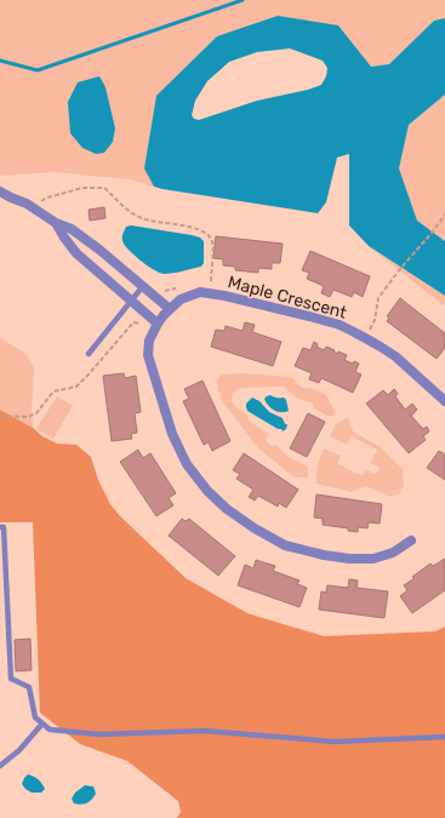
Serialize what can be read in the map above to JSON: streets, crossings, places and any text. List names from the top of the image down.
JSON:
{
  "streets": {
    "street": ["Maple Crescent"]
  }
}
